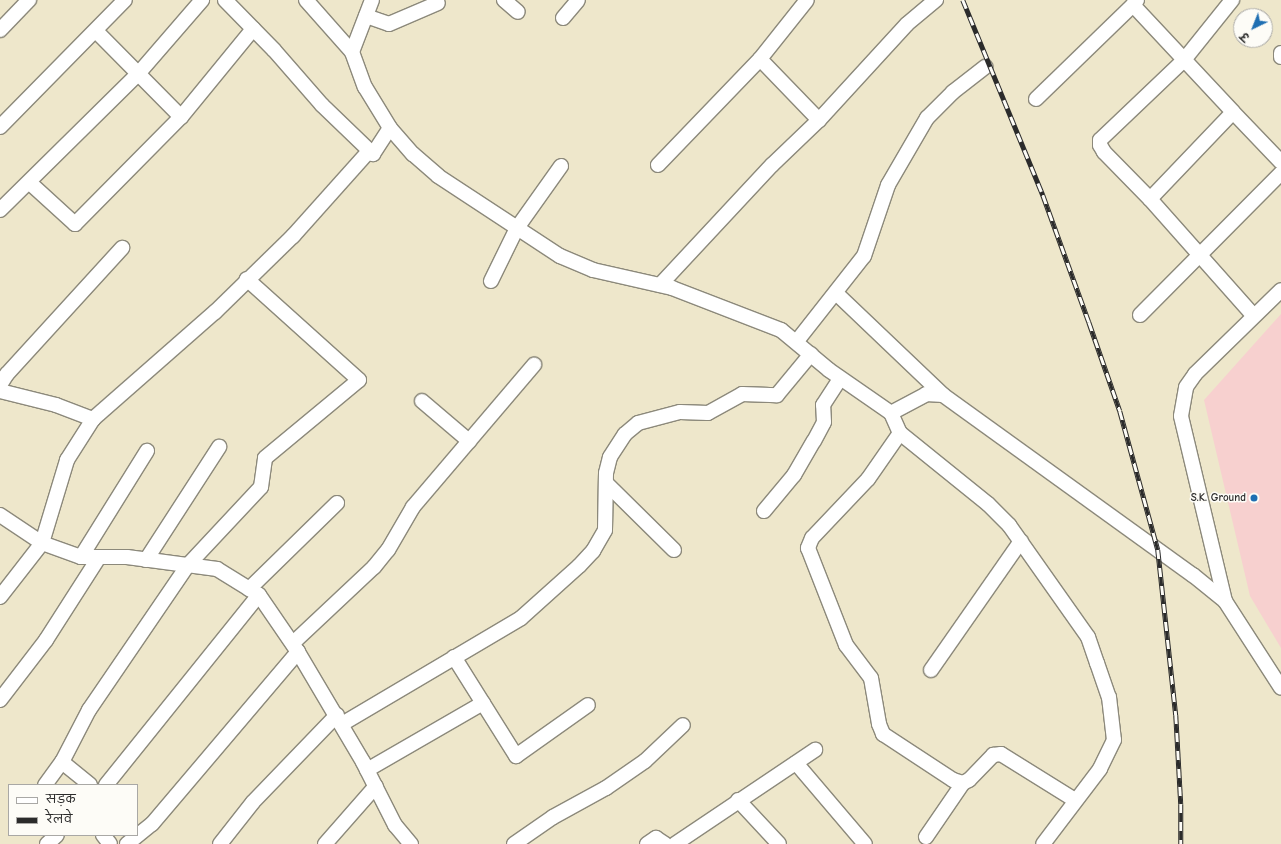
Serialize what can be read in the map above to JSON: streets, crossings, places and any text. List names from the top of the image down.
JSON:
{
  "places": ["S.K. Ground"],
  "legend": ["सड़क", "रेलवे"],
  "north": "bottom left"
}
